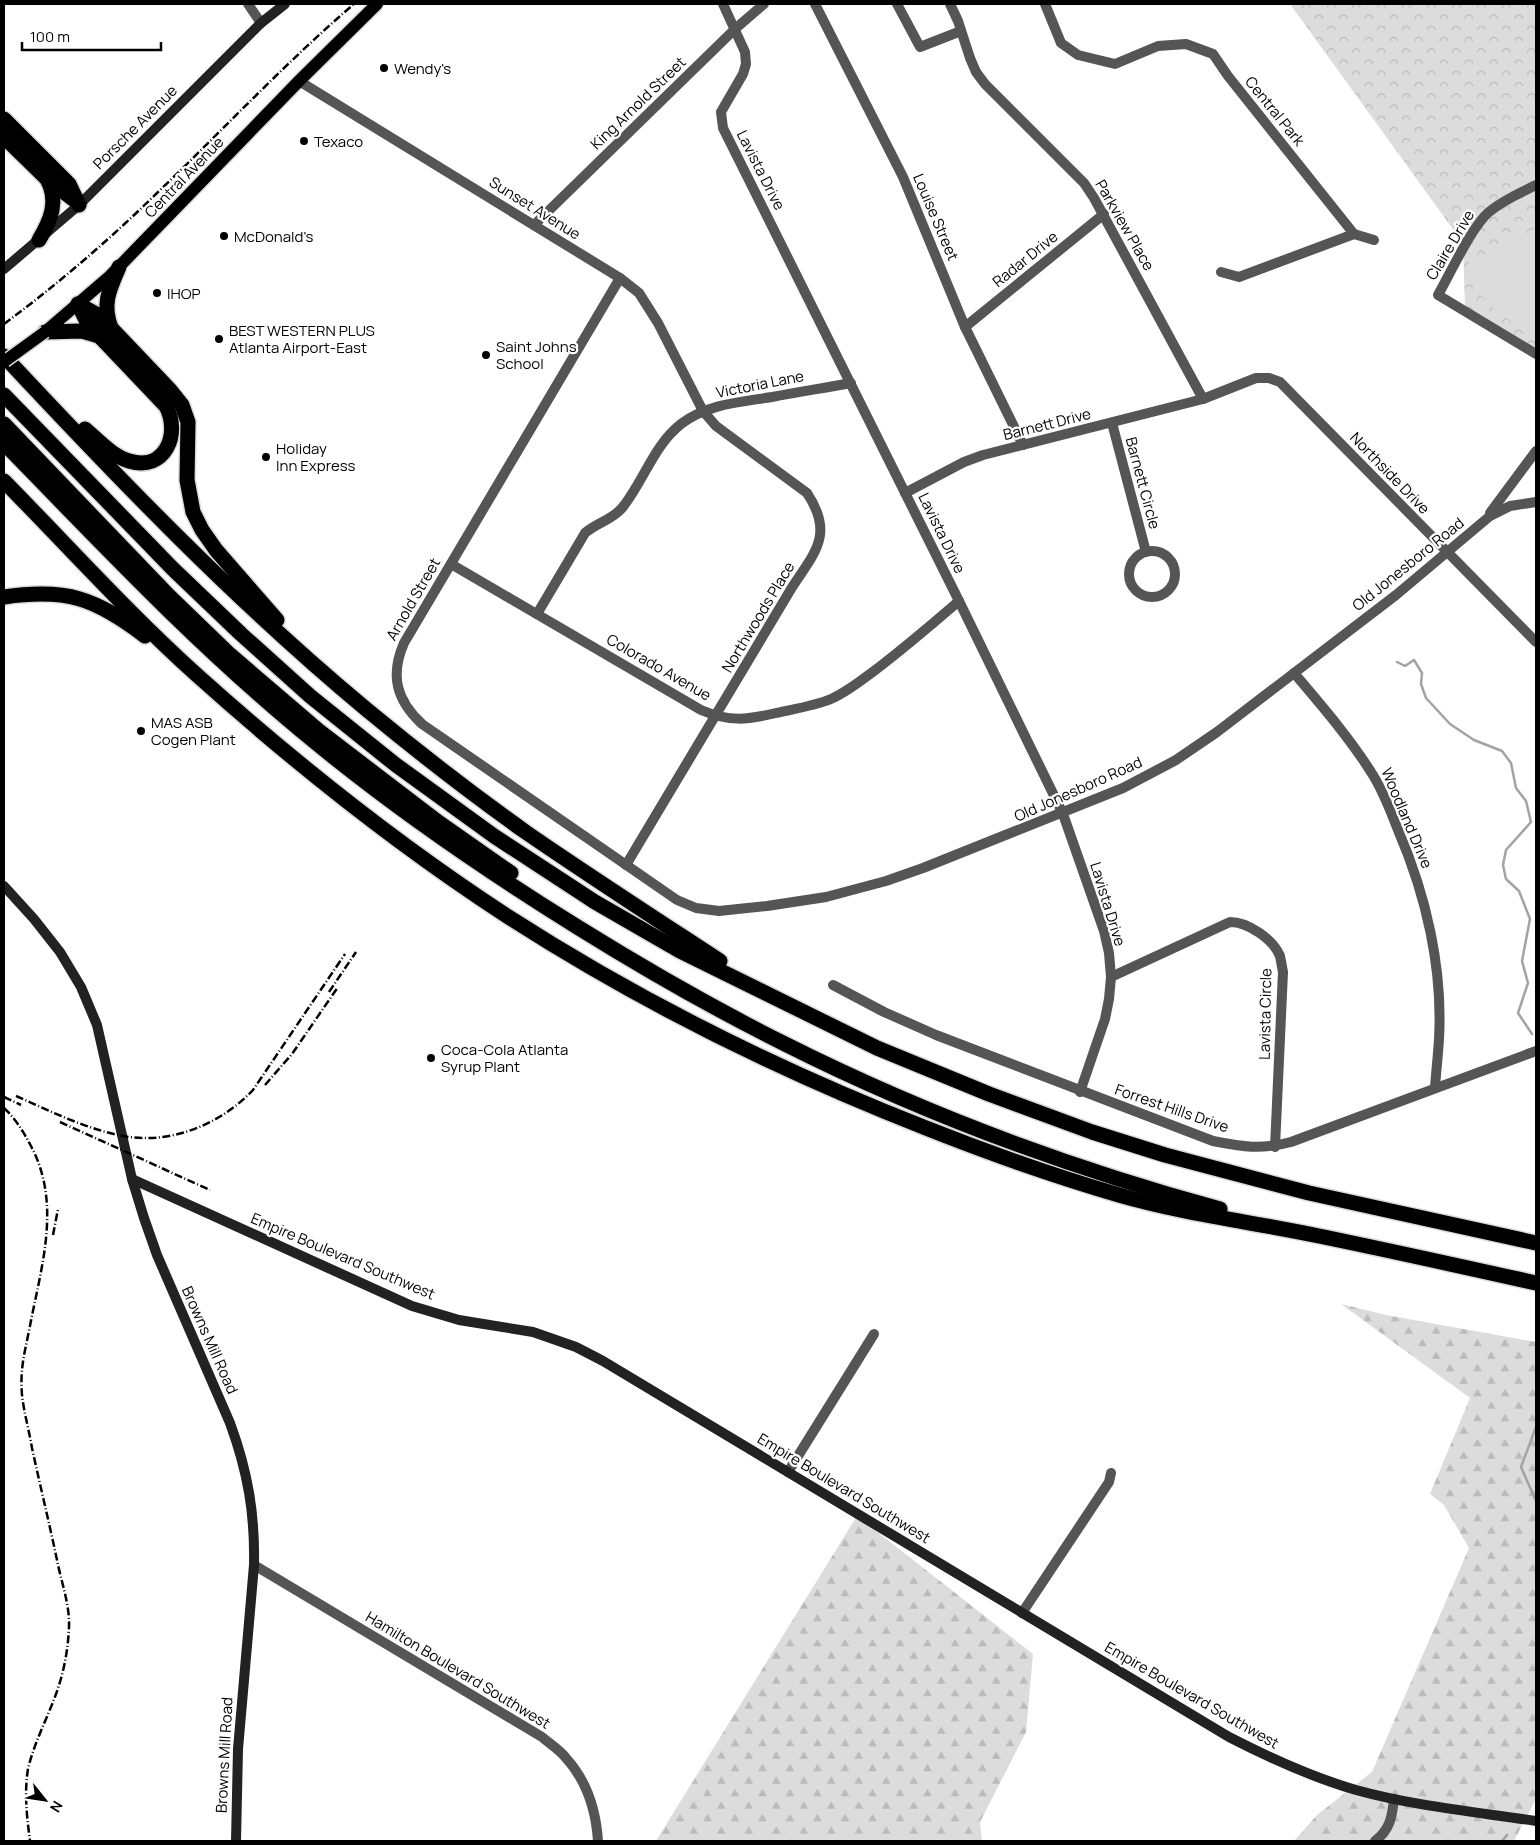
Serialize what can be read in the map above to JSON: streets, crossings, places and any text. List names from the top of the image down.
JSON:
{
  "streets": {
    "main road": ["Central Avenue"],
    "street": [
      "King Arnold Street",
      "Central Park",
      "Porsche Avenue",
      "Lavista Drive",
      "Sunset Avenue",
      "Louise Street",
      "Parkview Place",
      "Claire Drive",
      "Radar Drive",
      "Victoria Lane",
      "Barnett Drive",
      "Northside Drive",
      "Barnett Circle",
      "Old Jonesboro Road",
      "Arnold Street",
      "Northwoods Place",
      "Colorado Avenue",
      "Woodland Drive",
      "Lavista Circle",
      "Forrest Hills Drive",
      "Empire Boulevard Southwest",
      "Browns Mill Road",
      "Hamilton Boulevard Southwest"
    ]
  },
  "crossings": [
    ["King Arnold Street", "Lavista Drive"],
    ["King Arnold Street", "Sunset Avenue"],
    ["Lavista Drive", "Victoria Lane"],
    ["Lavista Drive", "Barnett Drive"],
    ["Lavista Drive", "Old Jonesboro Road"],
    ["Lavista Drive", "Colorado Avenue"],
    ["Lavista Drive", "Lavista Circle"],
    ["Lavista Drive", "Forrest Hills Drive"],
    ["Central Avenue", "Sunset Avenue"],
    ["Sunset Avenue", "Victoria Lane"],
    ["Sunset Avenue", "Arnold Street"],
    ["Sunset Avenue", "Northwoods Place"],
    ["Louise Street", "Radar Drive"],
    ["Louise Street", "Barnett Drive"],
    ["Parkview Place", "Radar Drive"],
    ["Parkview Place", "Barnett Drive"],
    ["Parkview Place", "Northside Drive"],
    ["Victoria Lane", "Northwoods Place"],
    ["Victoria Lane", "Colorado Avenue"],
    ["Barnett Drive", "Northside Drive"],
    ["Barnett Drive", "Barnett Circle"],
    ["Northside Drive", "Old Jonesboro Road"],
    ["Old Jonesboro Road", "Arnold Street"],
    ["Old Jonesboro Road", "Northwoods Place"],
    ["Old Jonesboro Road", "Woodland Drive"],
    ["Arnold Street", "Northwoods Place"],
    ["Arnold Street", "Colorado Avenue"],
    ["Northwoods Place", "Colorado Avenue"],
    ["Woodland Drive", "Forrest Hills Drive"],
    ["Lavista Circle", "Forrest Hills Drive"],
    ["Empire Boulevard Southwest", "Browns Mill Road"],
    ["Browns Mill Road", "Hamilton Boulevard Southwest"]
  ],
  "places": [
    "Wendy's",
    "Texaco",
    "McDonald's",
    "IHOP",
    "BEST WESTERN PLUS Atlanta Airport-East",
    "Saint Johns School",
    "Holiday Inn Express",
    "MAS ASB Cogen Plant",
    "Coca-Cola Atlanta Syrup Plant"
  ],
  "scale_bar": "100 m",
  "north": "bottom right"
}
